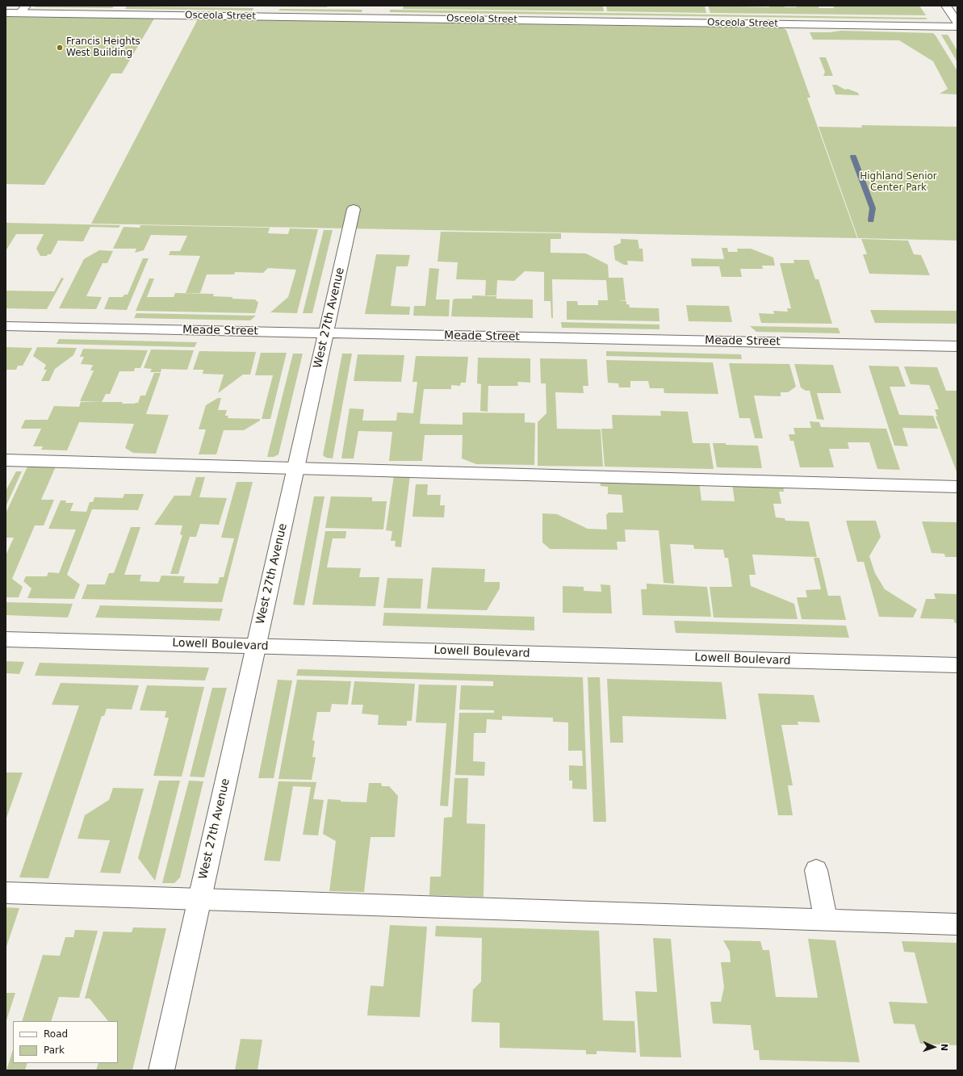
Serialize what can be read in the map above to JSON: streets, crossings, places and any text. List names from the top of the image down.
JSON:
{
  "streets": {
    "street": [
      "Osceola Street",
      "West 27th Avenue",
      "Meade Street",
      "Lowell Boulevard"
    ]
  },
  "crossings": [
    ["West 27th Avenue", "Meade Street"],
    ["West 27th Avenue", "Lowell Boulevard"]
  ],
  "parks": ["Highland Senior Center Park"],
  "places": ["Francis Heights West Building"],
  "legend": ["Road", "Park"],
  "north": "right"
}
